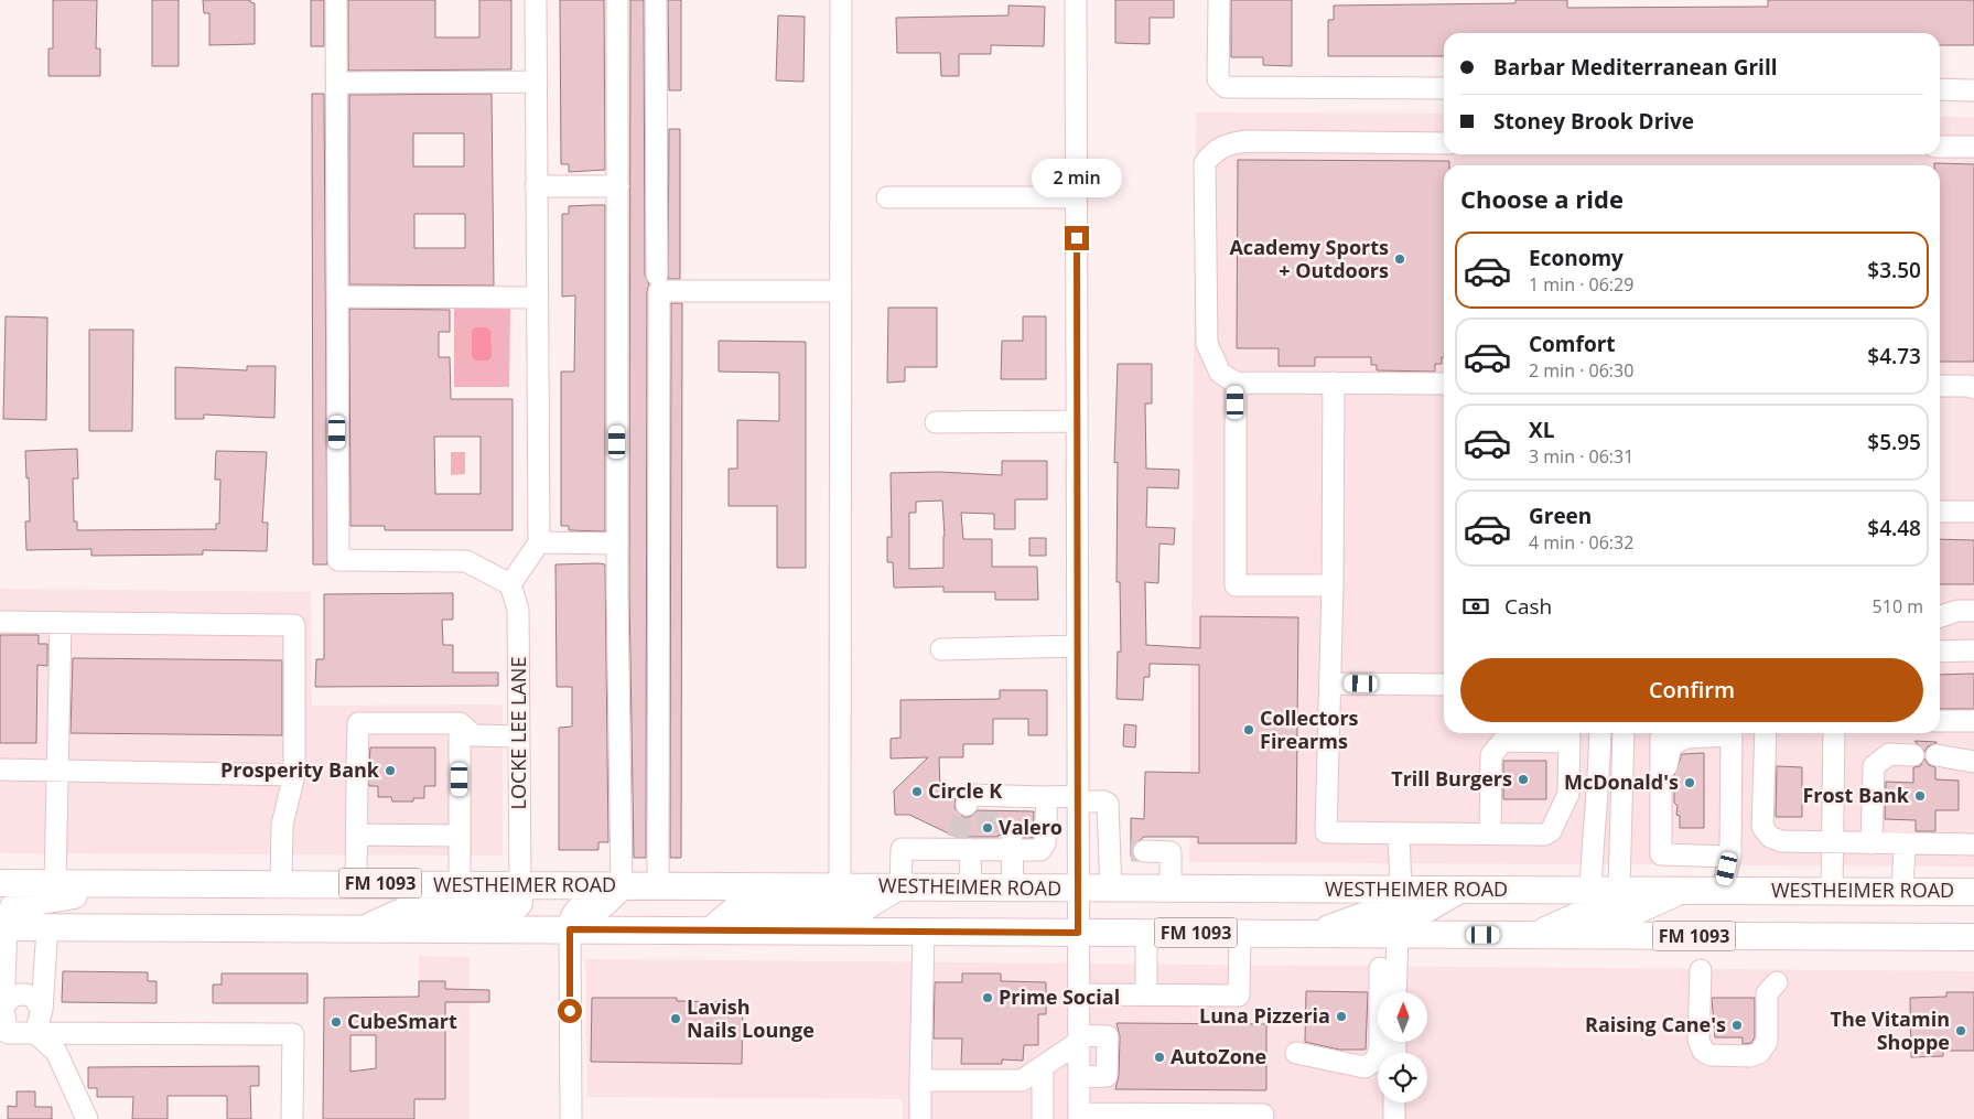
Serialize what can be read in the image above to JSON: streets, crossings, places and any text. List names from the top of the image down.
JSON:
{
  "streets": {
    "main road": ["FM 1093", "WESTHEIMER ROAD"],
    "street": ["LOCKE LEE LANE"]
  },
  "crossings": [
    ["LOCKE LEE LANE", "WESTHEIMER ROAD"]
  ],
  "places": [
    "Academy Sports + Outdoors",
    "Collectors Firearms",
    "Prosperity Bank",
    "Trill Burgers",
    "McDonald's",
    "Circle K",
    "Frost Bank",
    "Valero",
    "Prime Social",
    "Luna Pizzeria",
    "Lavish Nails Lounge",
    "CubeSmart",
    "Raising Cane's",
    "The Vitamin Shoppe",
    "AutoZone"
  ],
  "north": "top",
  "page": {
    "banner": ["Barbar Mediterranean Grill", "Stoney Brook Drive"],
    "bubble": "2 min",
    "heading": "Choose a ride",
    "list": [
      {
        "name": "Economy",
        "note": "1 min · 06:29",
        "value": "$3.50"
      },
      {
        "name": "Comfort",
        "note": "2 min · 06:30",
        "value": "$4.73"
      },
      {
        "name": "XL",
        "note": "3 min · 06:31",
        "value": "$5.95"
      },
      {
        "name": "Green",
        "note": "4 min · 06:32",
        "value": "$4.48"
      }
    ],
    "pay": ["Cash", "510 m"],
    "buttons": "Confirm"
  }
}
